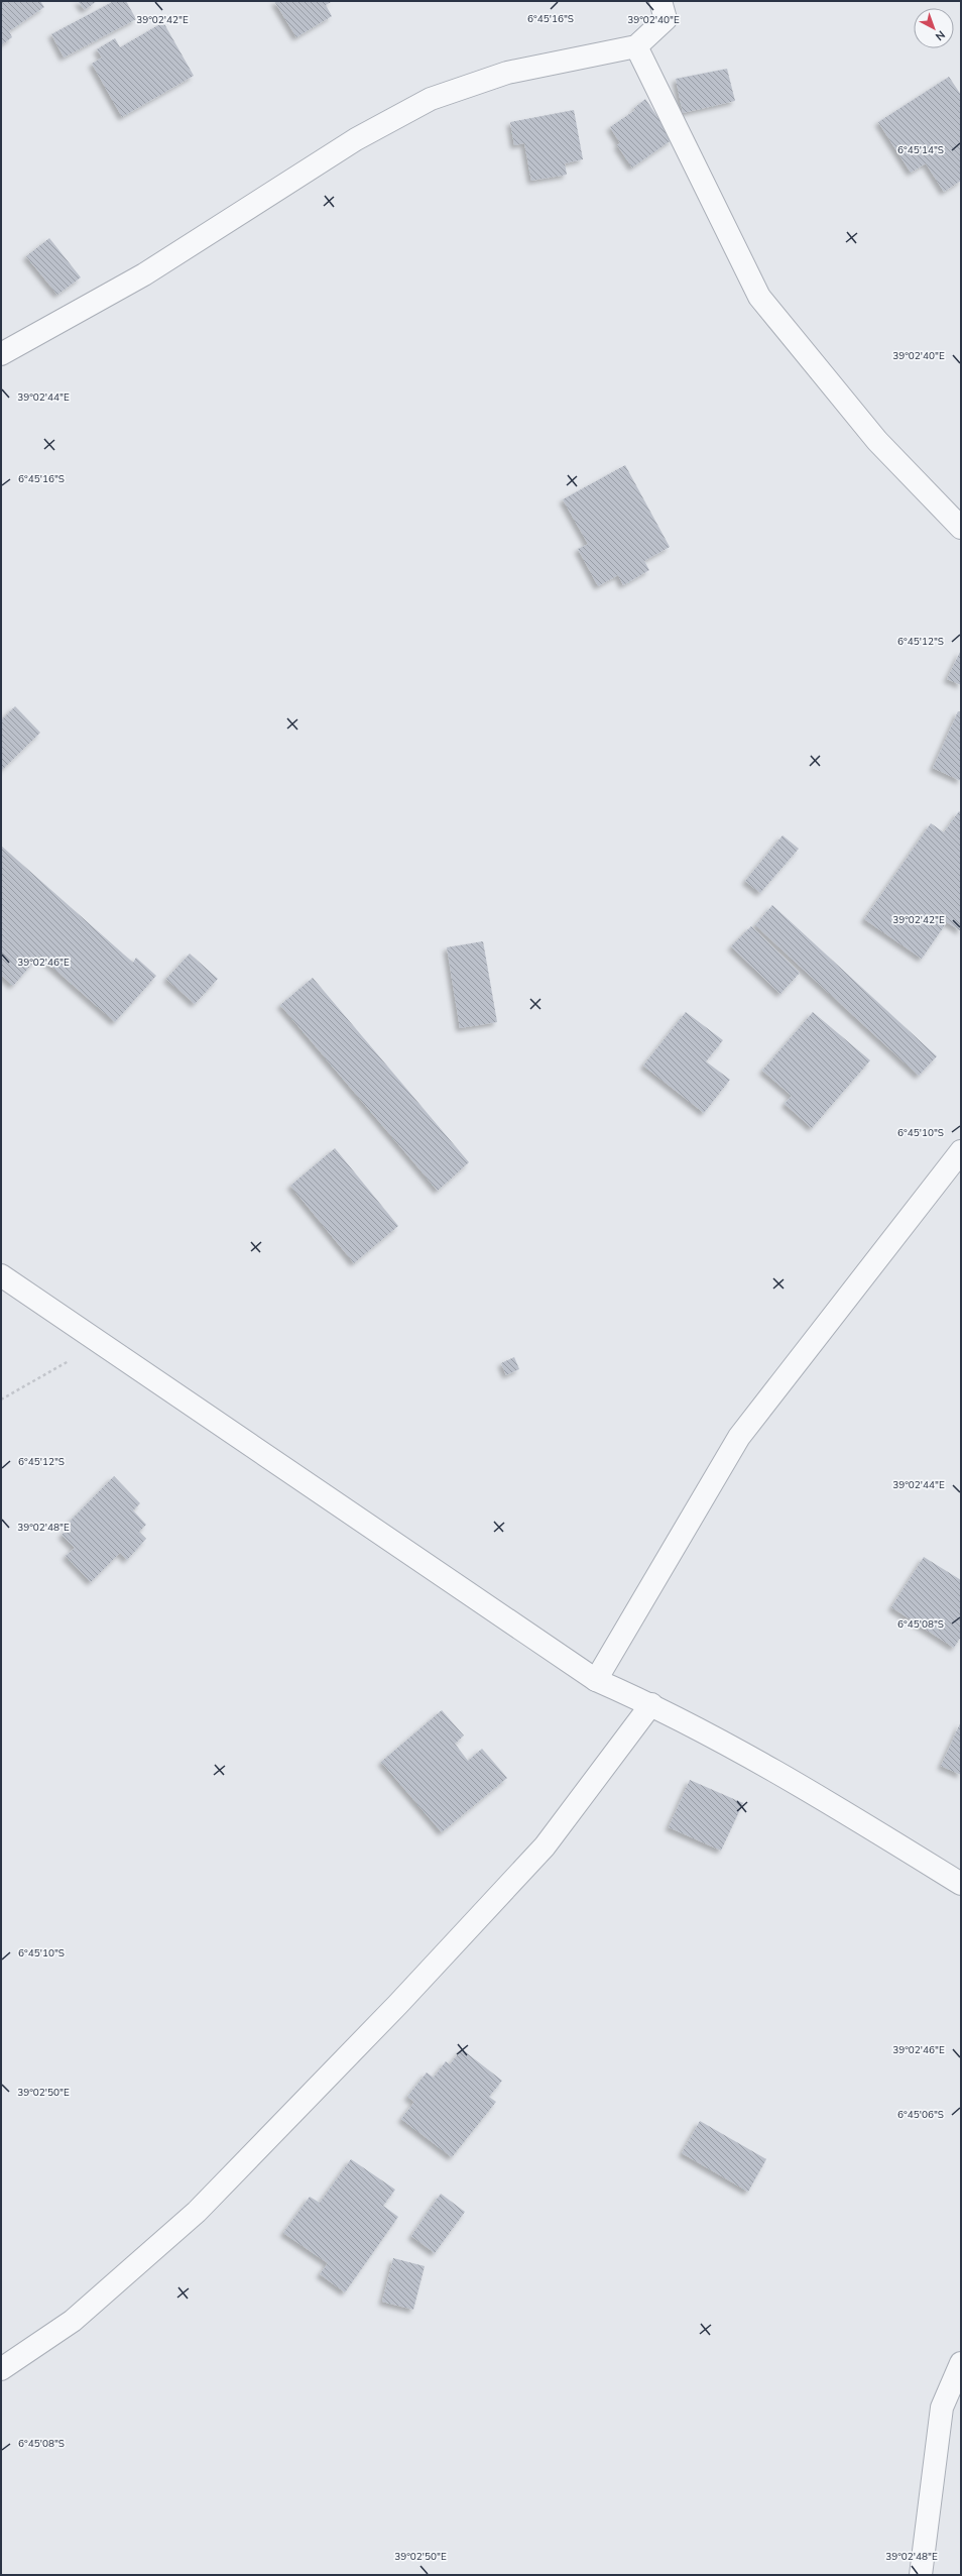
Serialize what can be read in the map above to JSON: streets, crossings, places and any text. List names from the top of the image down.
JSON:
{
  "north": "bottom right",
  "coordinates": [
    "6°45'16\"S",
    "39°02'42\"E",
    "39°02'40\"E",
    "6°45'14\"S",
    "39°02'44\"E",
    "6°45'12\"S",
    "39°02'46\"E",
    "6°45'10\"S",
    "39°02'48\"E",
    "6°45'08\"S",
    "39°02'50\"E",
    "6°45'06\"S"
  ]
}
